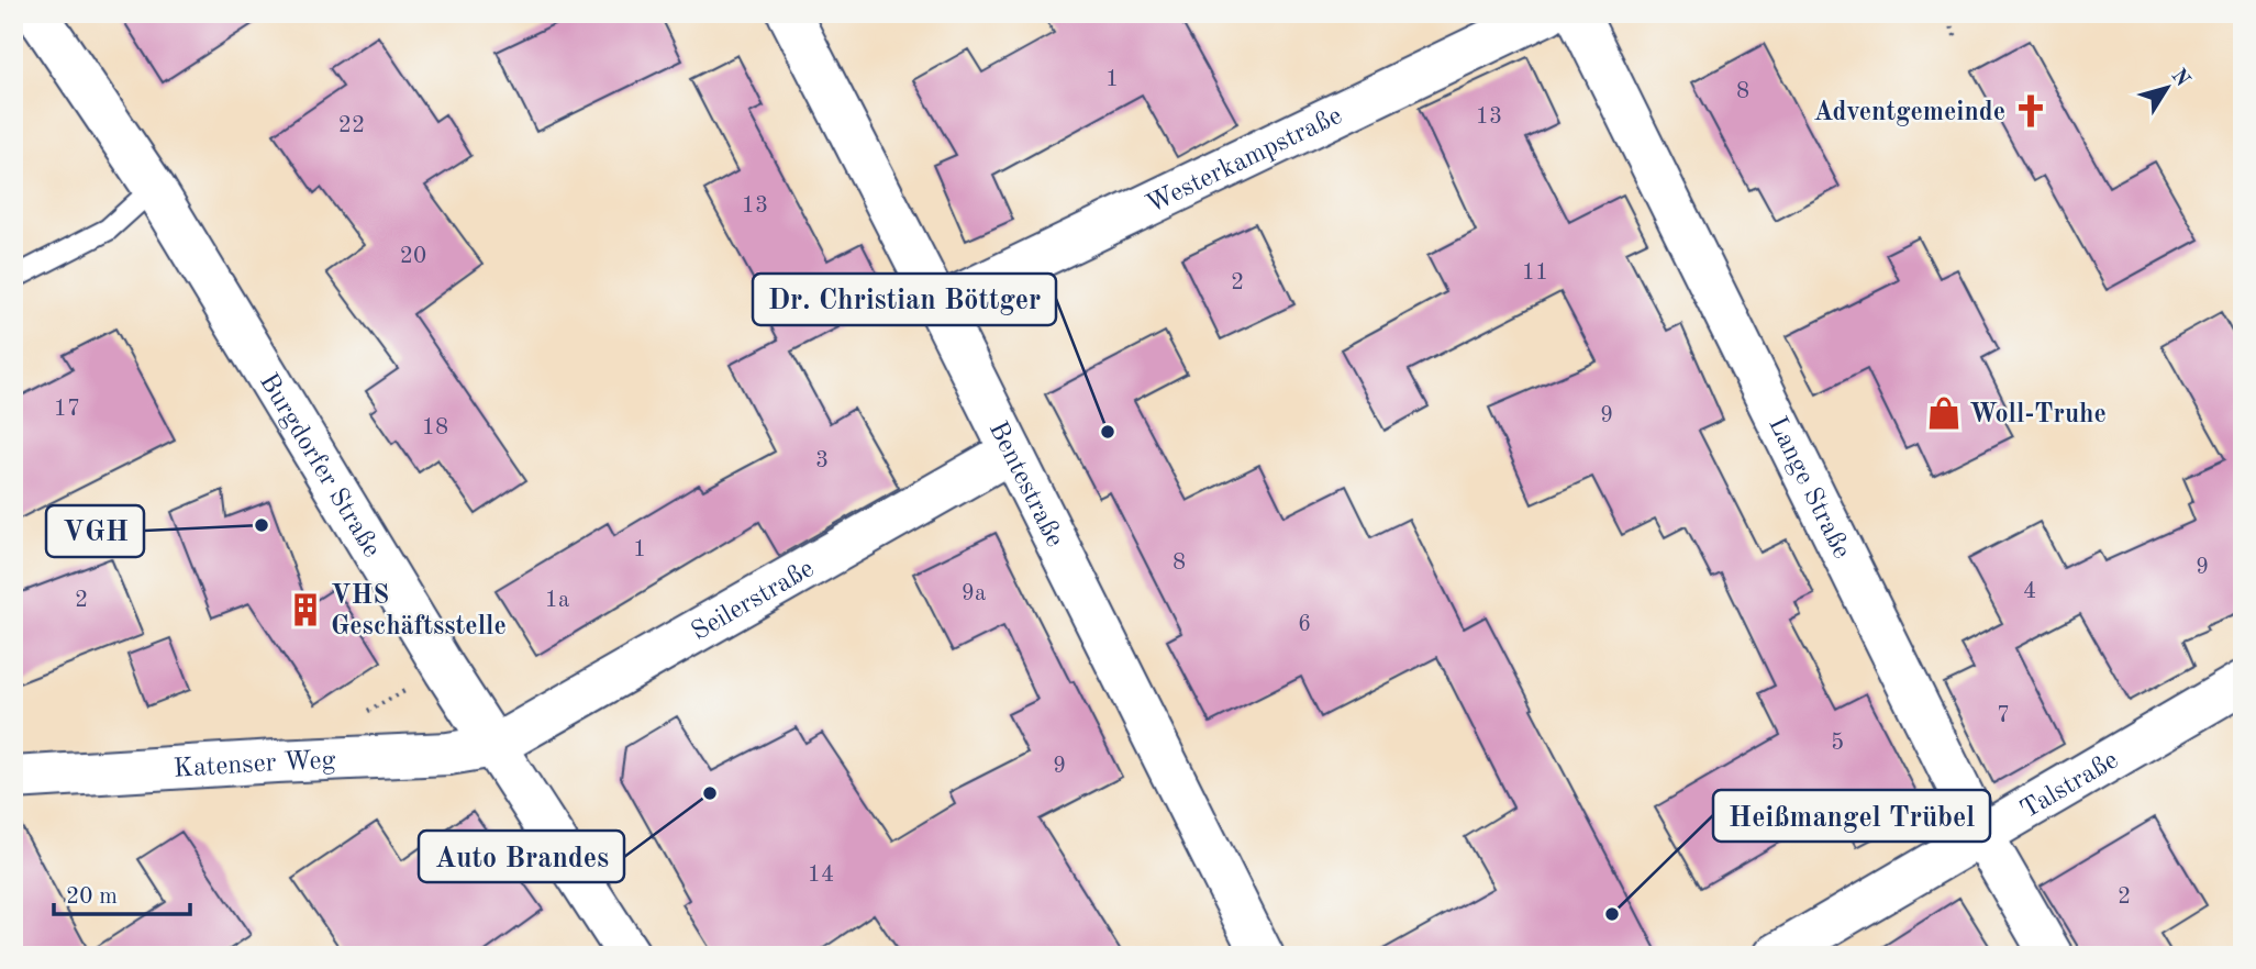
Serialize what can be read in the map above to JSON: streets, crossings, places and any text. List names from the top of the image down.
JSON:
{
  "streets": {
    "street": [
      "Westerkampstraße",
      "Burgdorfer Straße",
      "Bentestraße",
      "Lange Straße",
      "Seilerstraße",
      "Katenser Weg",
      "Talstraße"
    ]
  },
  "crossings": [
    ["Westerkampstraße", "Bentestraße"],
    ["Burgdorfer Straße", "Seilerstraße"],
    ["Burgdorfer Straße", "Katenser Weg"],
    ["Bentestraße", "Seilerstraße"],
    ["Lange Straße", "Talstraße"],
    ["Seilerstraße", "Katenser Weg"]
  ],
  "places": {
    "church": ["Adventgemeinde"],
    "shop": ["Woll-Truhe"],
    "other": [
      "Dr. Christian Böttger",
      "VGH",
      "Auto Brandes",
      "Heißmangel Trübel"
    ],
    "building": ["VHS Geschäftsstelle"]
  },
  "house_numbers": [
    "1",
    "8",
    "13",
    "22",
    "13",
    "20",
    "11",
    "2",
    "17",
    "9",
    "18",
    "3",
    "1",
    "8",
    "9",
    "4",
    "9a",
    "2",
    "1a",
    "6",
    "7",
    "5",
    "9",
    "14",
    "2"
  ],
  "scale_bar": "20 m",
  "north": "top right"
}
